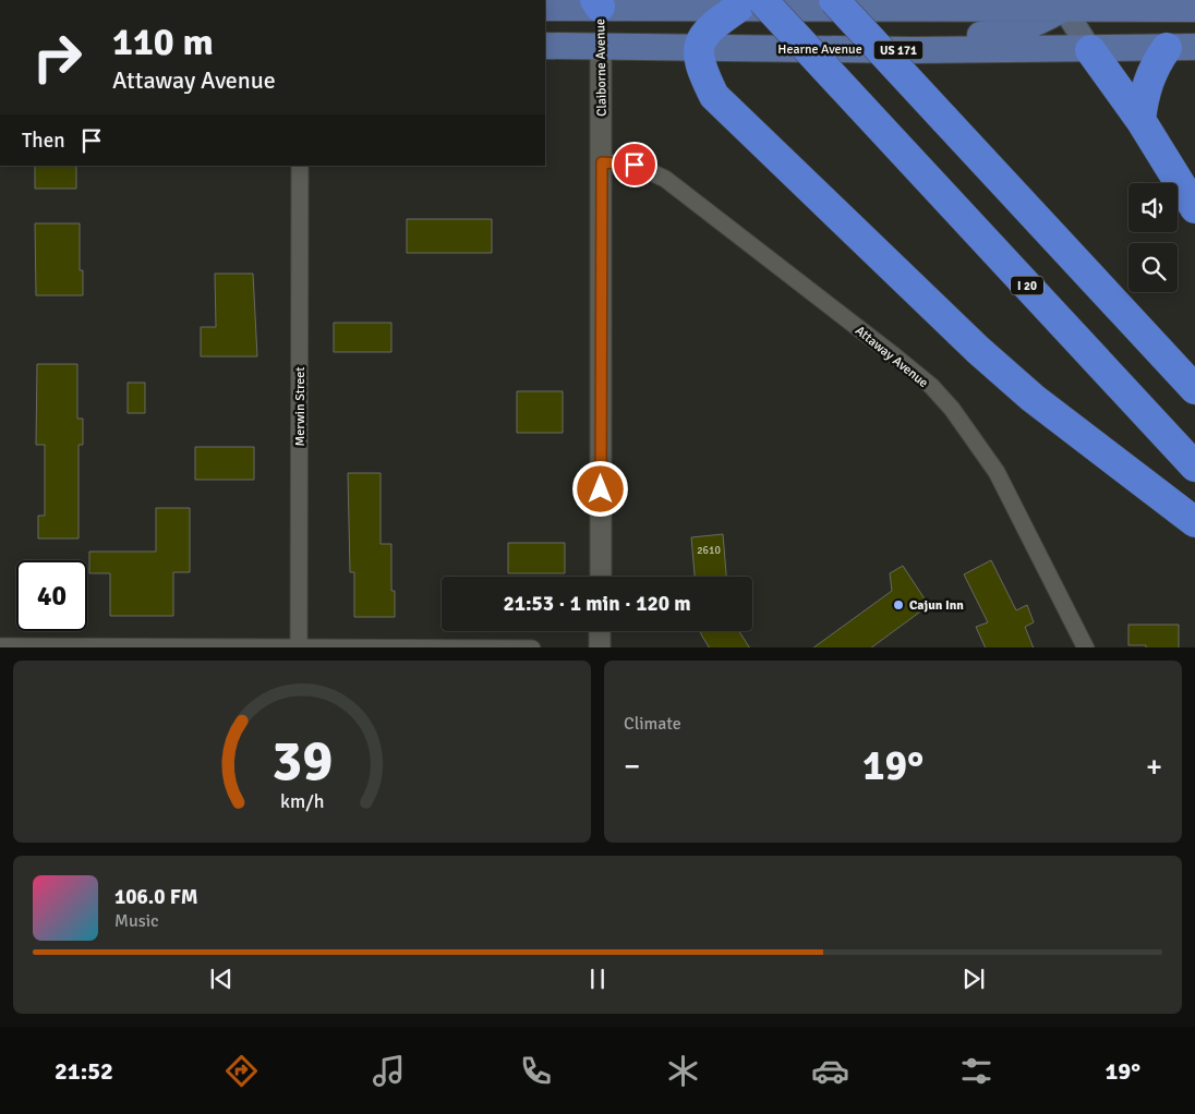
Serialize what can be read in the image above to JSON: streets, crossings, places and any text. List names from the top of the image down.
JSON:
{
  "streets": {
    "highway": ["I 20"],
    "main road": ["Hearne Avenue", "US 171", "Claiborne Avenue"],
    "street": ["Attaway Avenue", "Merwin Street"]
  },
  "crossings": [
    ["Hearne Avenue", "Claiborne Avenue"],
    ["Claiborne Avenue", "Attaway Avenue"]
  ],
  "places": ["Cajun Inn"],
  "house_numbers": ["2610"],
  "page": {
    "turn": ["110 m", "Attaway Avenue"],
    "then": "Then",
    "limit": "40",
    "trip": "21:53 · 1 min · 120 m",
    "tile": "Climate",
    "heat": ["−", "19°", "+"],
    "song": ["106.0 FM", "Music"],
    "tabs": ["21:52", "19°"],
    "gauge": ["39", "km/h"]
  }
}
